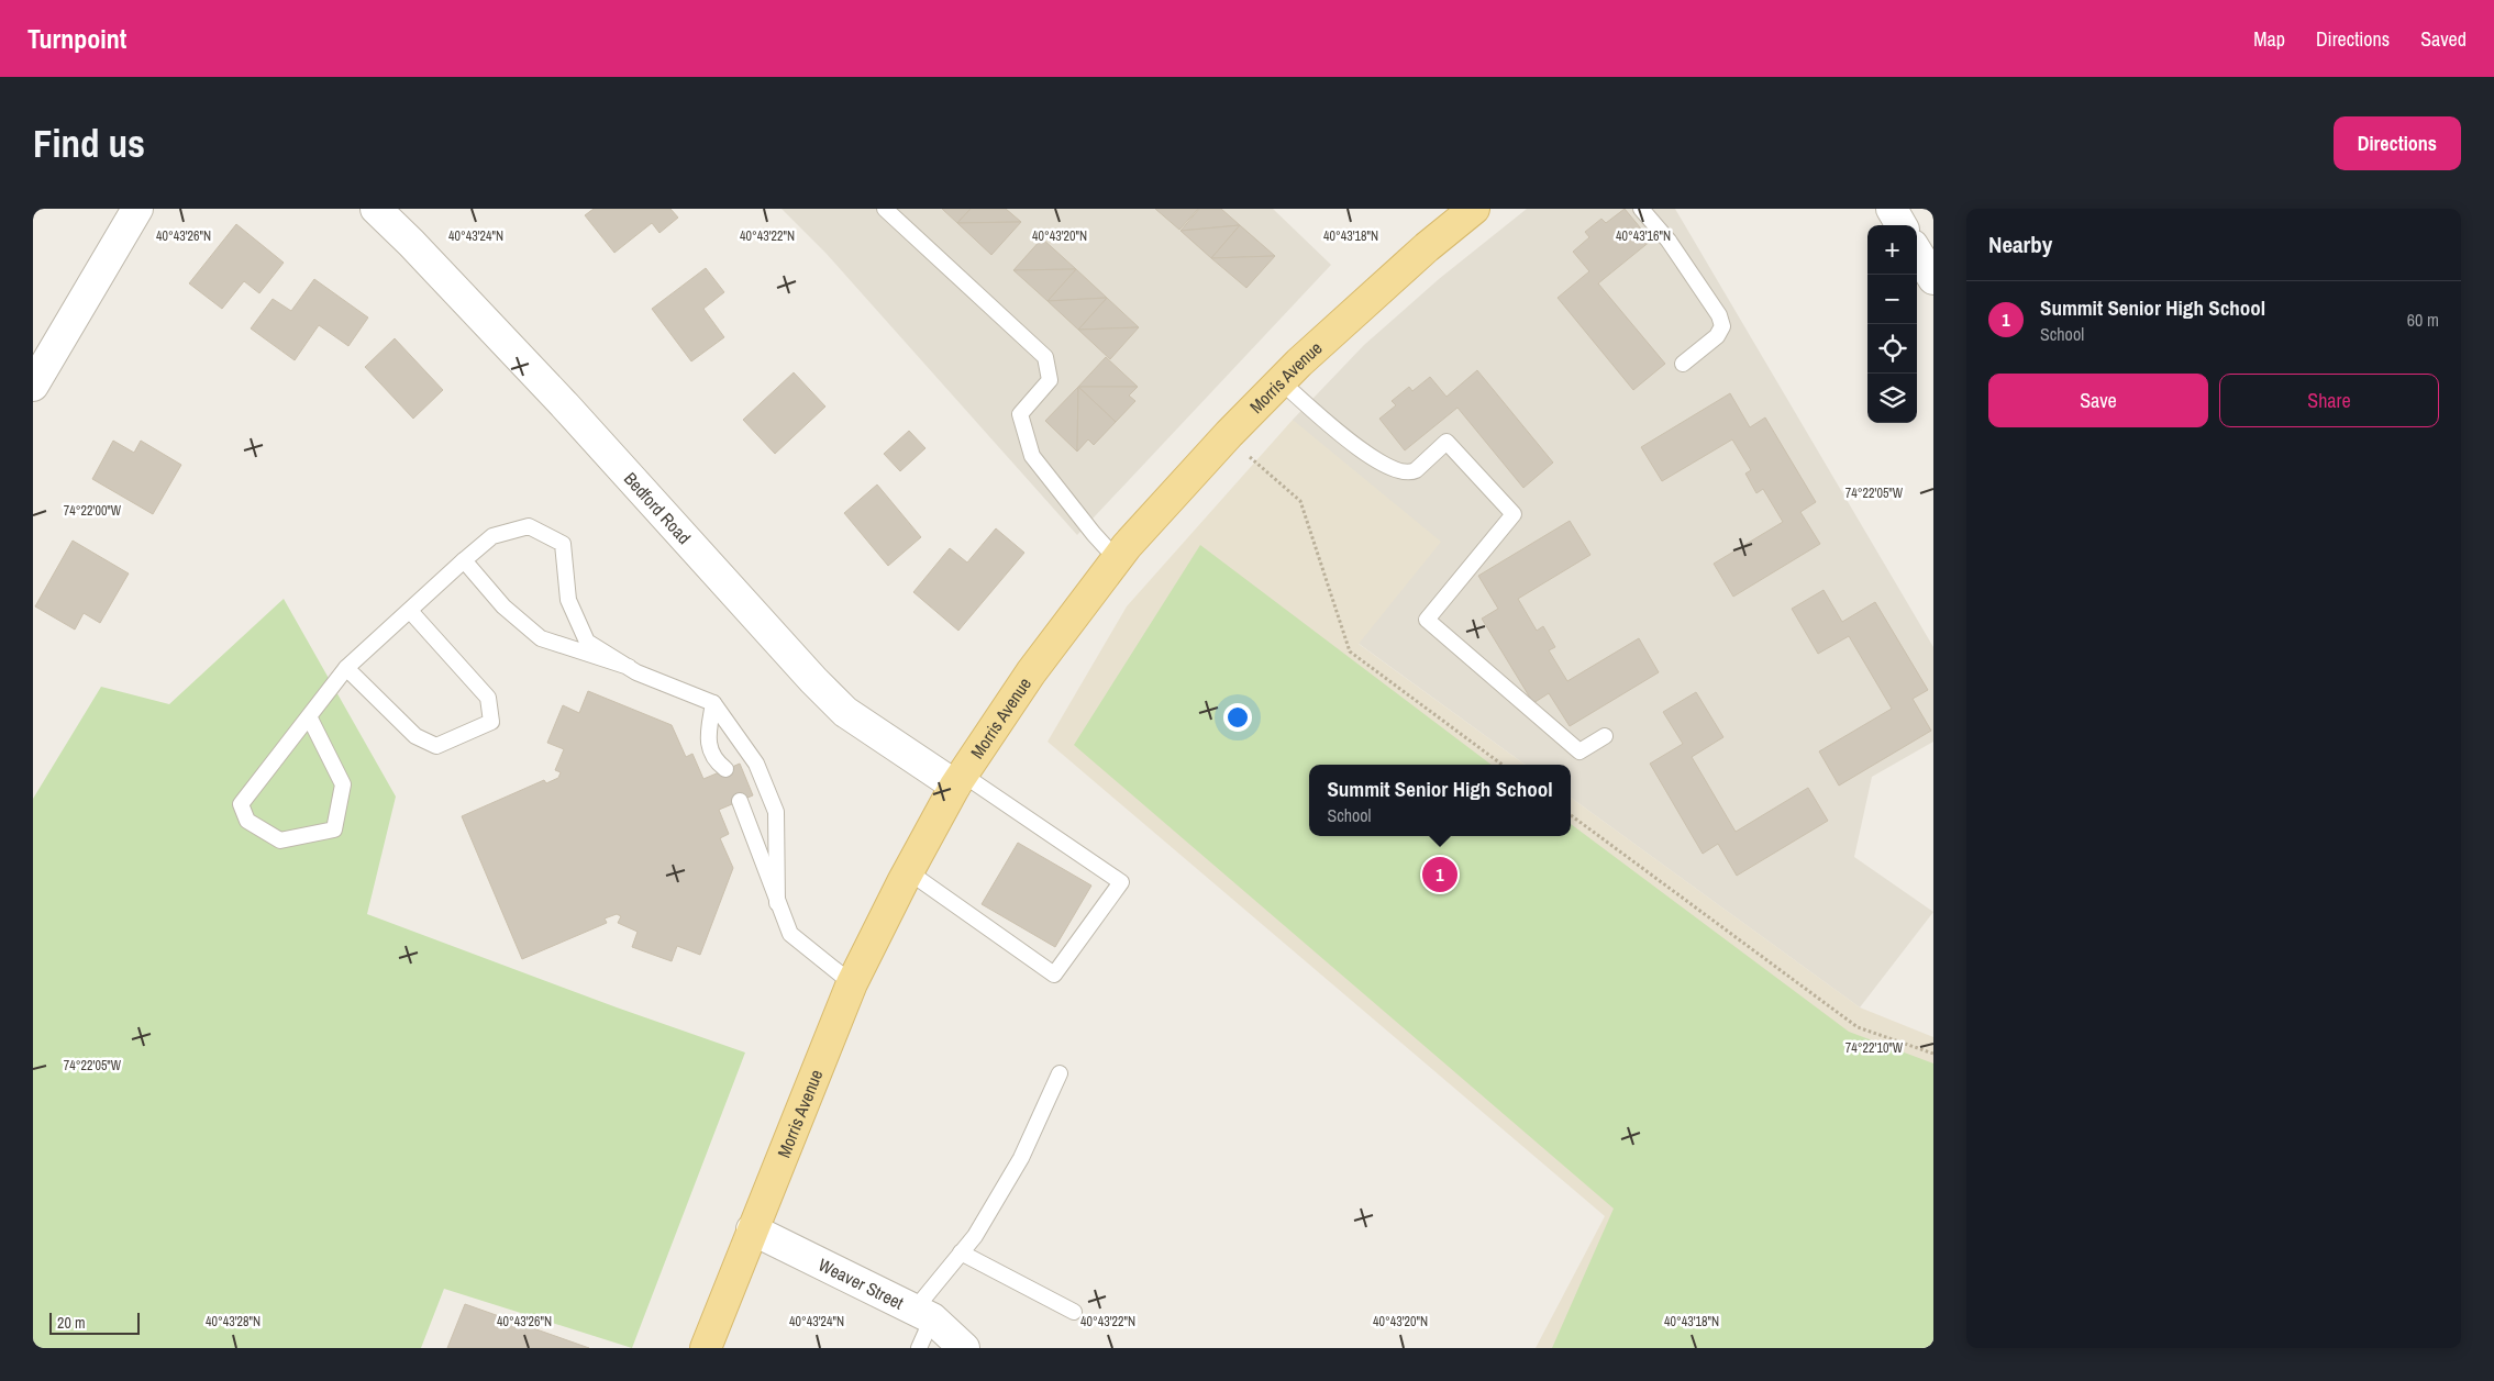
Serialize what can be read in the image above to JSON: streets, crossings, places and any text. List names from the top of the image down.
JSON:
{
  "streets": {
    "main road": ["Morris Avenue"],
    "street": ["Bedford Road", "Weaver Street"]
  },
  "crossings": [
    ["Morris Avenue", "Bedford Road"],
    ["Morris Avenue", "Weaver Street"]
  ],
  "scale_bar": "20 m",
  "page": {
    "header": "Turnpoint",
    "nav": ["Map", "Directions", "Saved"],
    "buttons": [
      "Directions",
      ["Save", "Share"]
    ],
    "title": "Find us",
    "heading": "Nearby",
    "map_buttons": ["+", "−"],
    "list": [
      {
        "mark": "1",
        "name": "Summit Senior High School",
        "note": "School",
        "value": "60 m"
      }
    ],
    "popup": ["Summit Senior High School", "School"],
    "pins": "1",
    "scale": "20 m"
  },
  "coordinates": [
    "40°43'26\"N",
    "40°43'24\"N",
    "40°43'22\"N",
    "40°43'20\"N",
    "40°43'18\"N",
    "40°43'16\"N",
    "74°22'05\"W",
    "74°22'00\"W",
    "74°22'10\"W",
    "40°43'28\"N"
  ]
}
